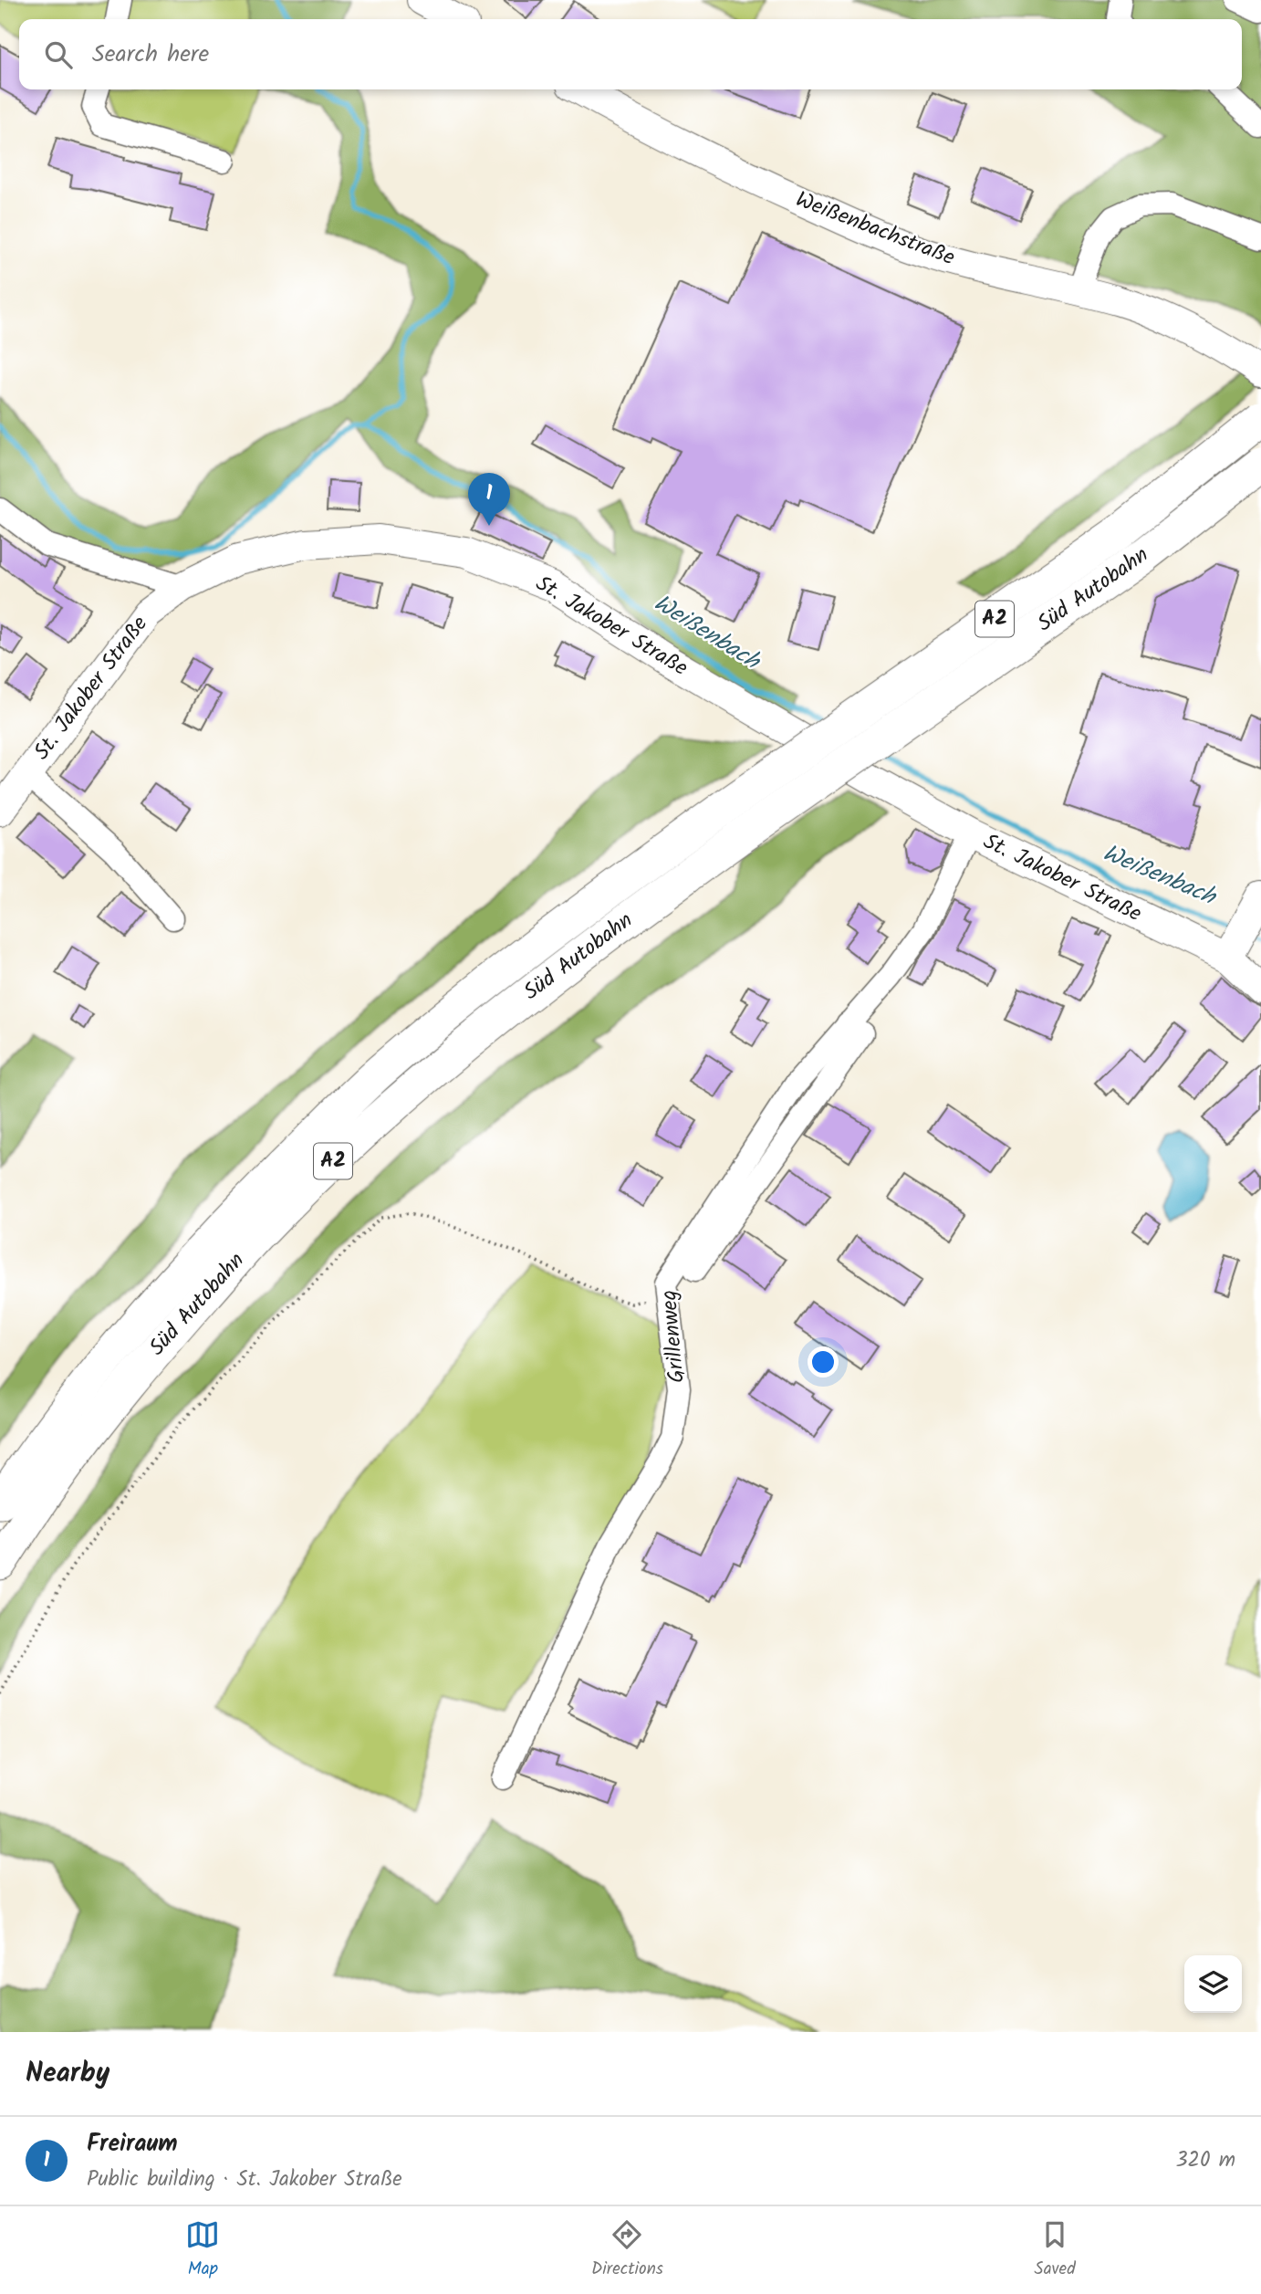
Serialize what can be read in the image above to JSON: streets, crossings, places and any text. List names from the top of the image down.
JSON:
{
  "streets": {
    "highway": ["Süd Autobahn", "A2"],
    "main road": ["Weißenbachstraße", "St. Jakober Straße"],
    "street": ["Grillenweg"]
  },
  "crossings": [
    ["St. Jakober Straße", "Grillenweg"]
  ],
  "water": ["Weißenbach"],
  "page": {
    "search": "Search here",
    "pins": "1",
    "heading": "Nearby",
    "list": [
      {
        "mark": "1",
        "name": "Freiraum",
        "note": "Public building · St. Jakober Straße",
        "value": "320 m"
      }
    ],
    "nav": ["Map", "Directions", "Saved"]
  }
}
